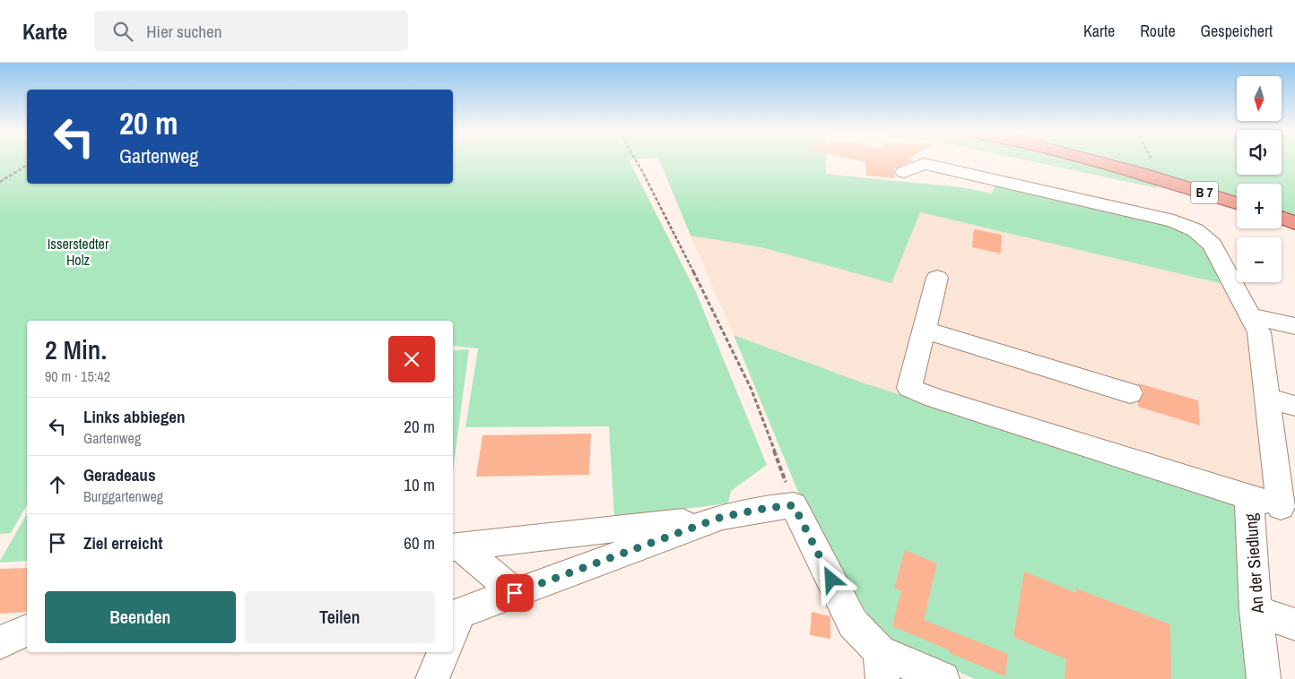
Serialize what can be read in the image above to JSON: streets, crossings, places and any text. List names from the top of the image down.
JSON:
{
  "streets": {
    "main road": ["B 7"],
    "street": ["An der Siedlung"]
  },
  "parks": ["Isserstedter Holz"],
  "north": "bottom",
  "page": {
    "header": "Karte",
    "search": "Hier suchen",
    "nav": ["Karte", "Route", "Gespeichert"],
    "map_buttons": ["+", "−"],
    "turn": ["20 m", "Gartenweg"],
    "heading": ["2 Min.", "90 m · 15:42"],
    "list": [
      {
        "name": "Links abbiegen",
        "note": "Gartenweg",
        "value": "20 m"
      },
      {
        "name": "Geradeaus",
        "note": "Burggartenweg",
        "value": "10 m"
      },
      {
        "name": "Ziel erreicht",
        "value": "60 m"
      }
    ],
    "buttons": ["Beenden", "Teilen"]
  }
}
